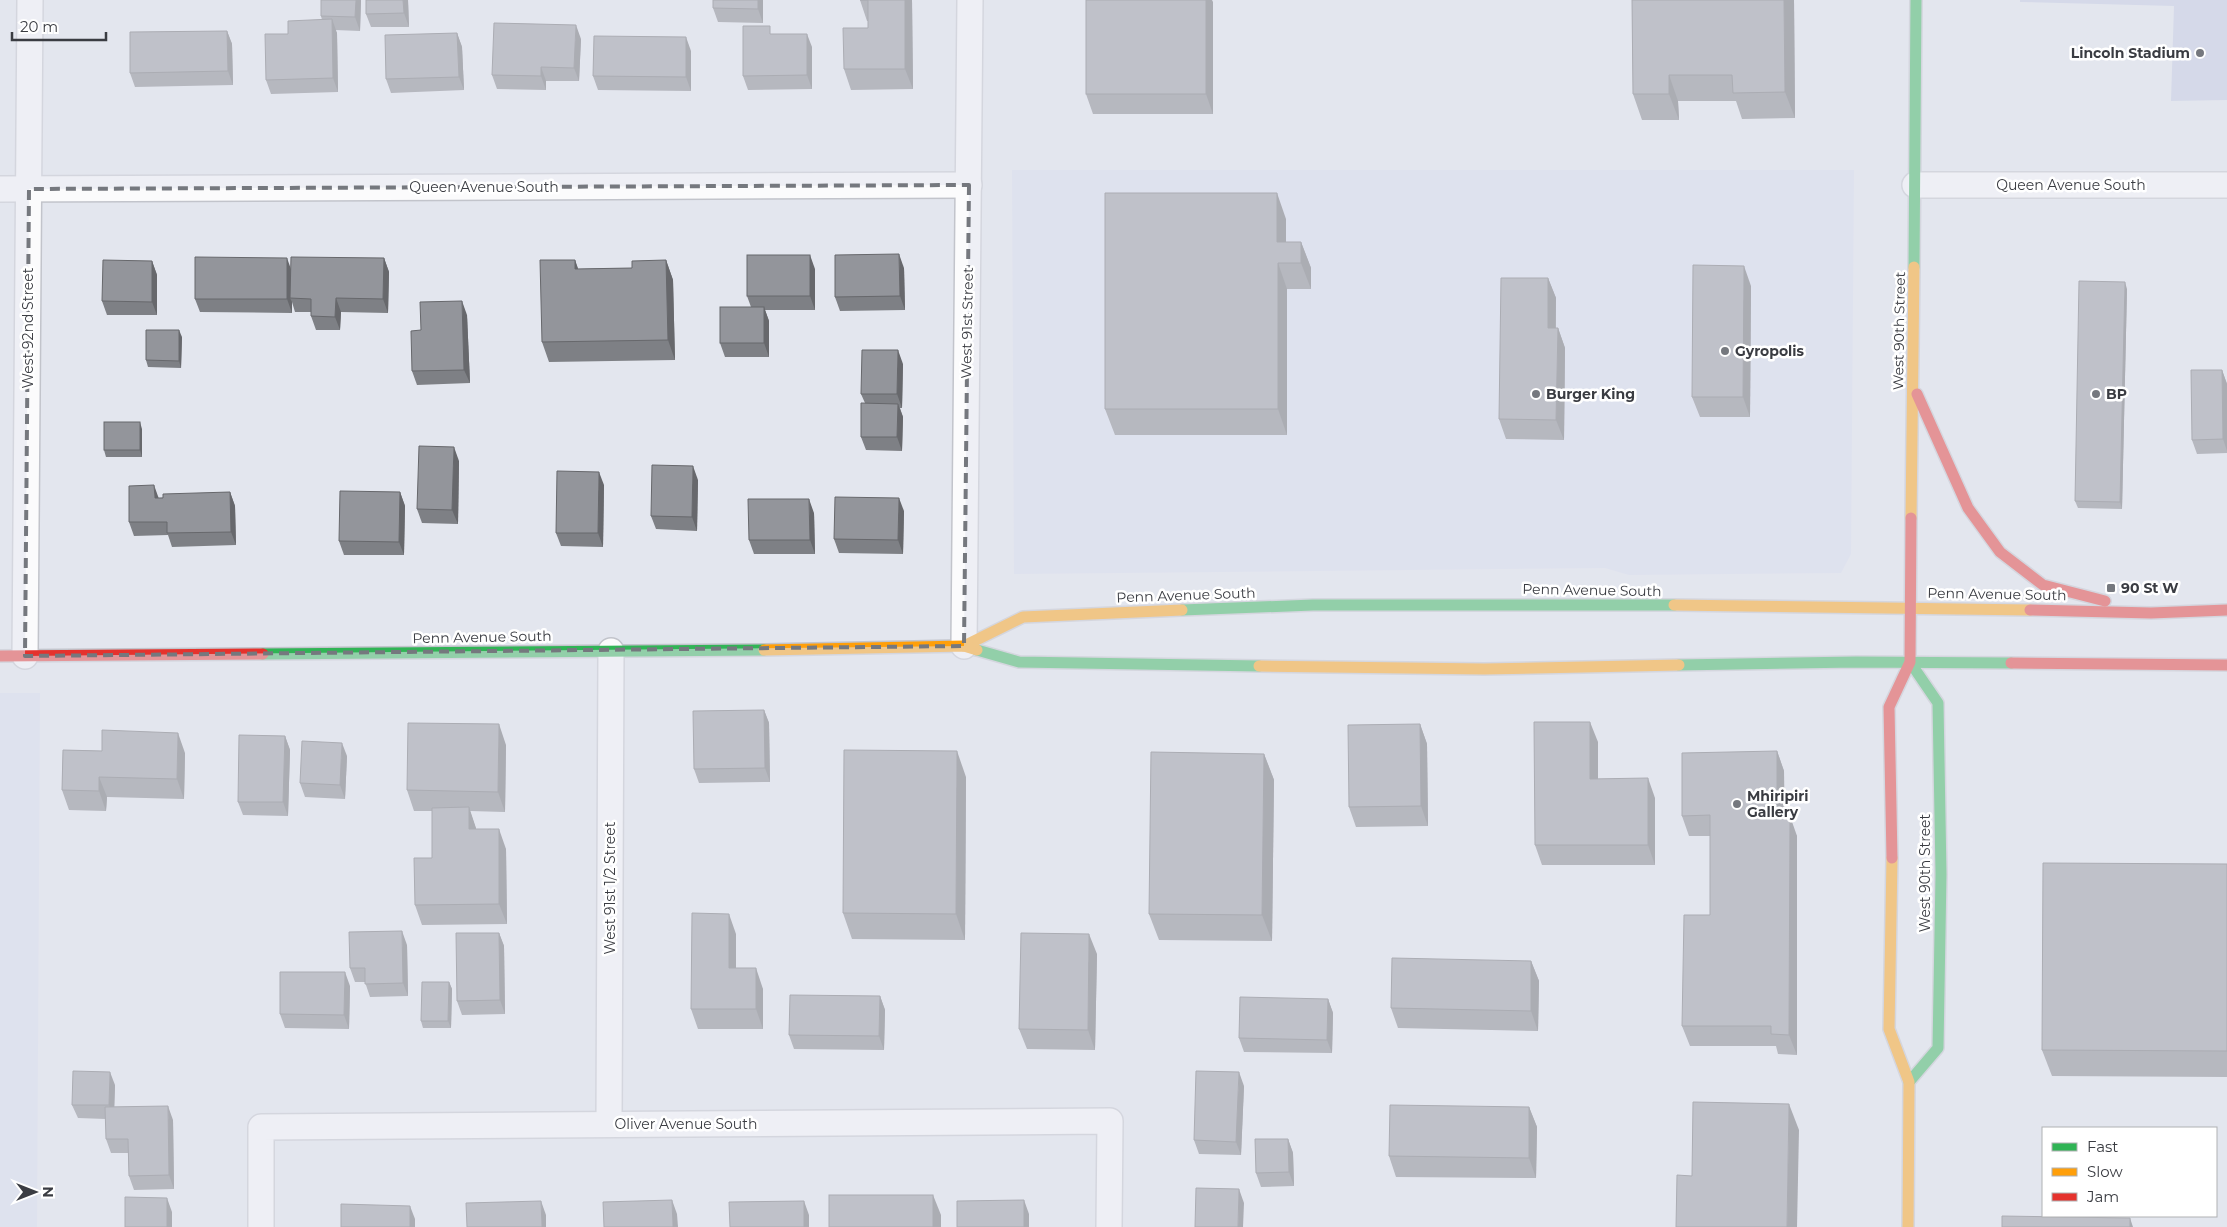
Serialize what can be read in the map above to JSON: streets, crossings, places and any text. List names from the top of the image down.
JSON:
{
  "streets": {
    "main road": ["West 90th Street", "Penn Avenue South"],
    "street": [
      "Queen Avenue South",
      "West 91st Street",
      "West 92nd Street",
      "West 91st 1/2 Street",
      "Oliver Avenue South"
    ]
  },
  "crossings": [
    ["Queen Avenue South", "West 91st Street"],
    ["Queen Avenue South", "West 92nd Street"],
    ["Queen Avenue South", "West 90th Street"],
    ["West 91st Street", "Penn Avenue South"],
    ["West 92nd Street", "Penn Avenue South"],
    ["West 90th Street", "Penn Avenue South"],
    ["Penn Avenue South", "West 91st 1/2 Street"],
    ["West 91st 1/2 Street", "Oliver Avenue South"]
  ],
  "places": {
    "other": [
      "Lincoln Stadium",
      "Gyropolis",
      "Burger King",
      "BP",
      "Mhiripiri Gallery"
    ],
    "transit": ["90 St W"]
  },
  "legend": ["Fast", "Slow", "Jam"],
  "scale_bar": "20 m",
  "north": "right"
}
